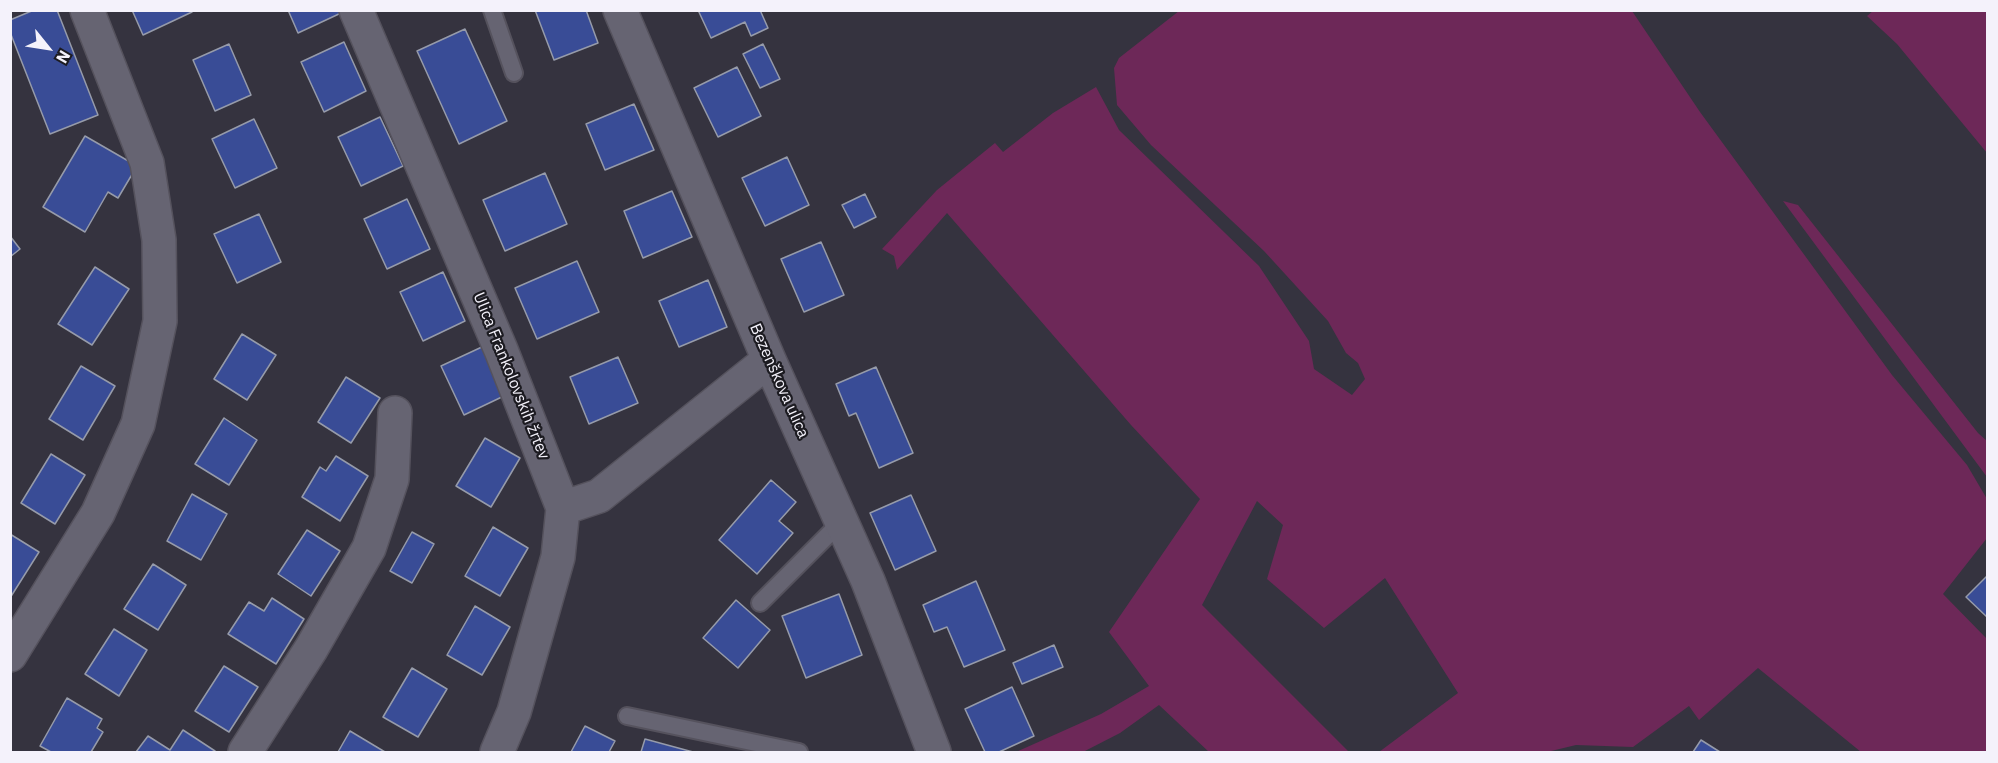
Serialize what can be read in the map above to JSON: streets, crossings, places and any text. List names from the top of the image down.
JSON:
{
  "streets": {
    "street": ["Ulica Frankolovskih žrtev", "Bezenškova ulica"]
  },
  "north": "bottom right"
}
